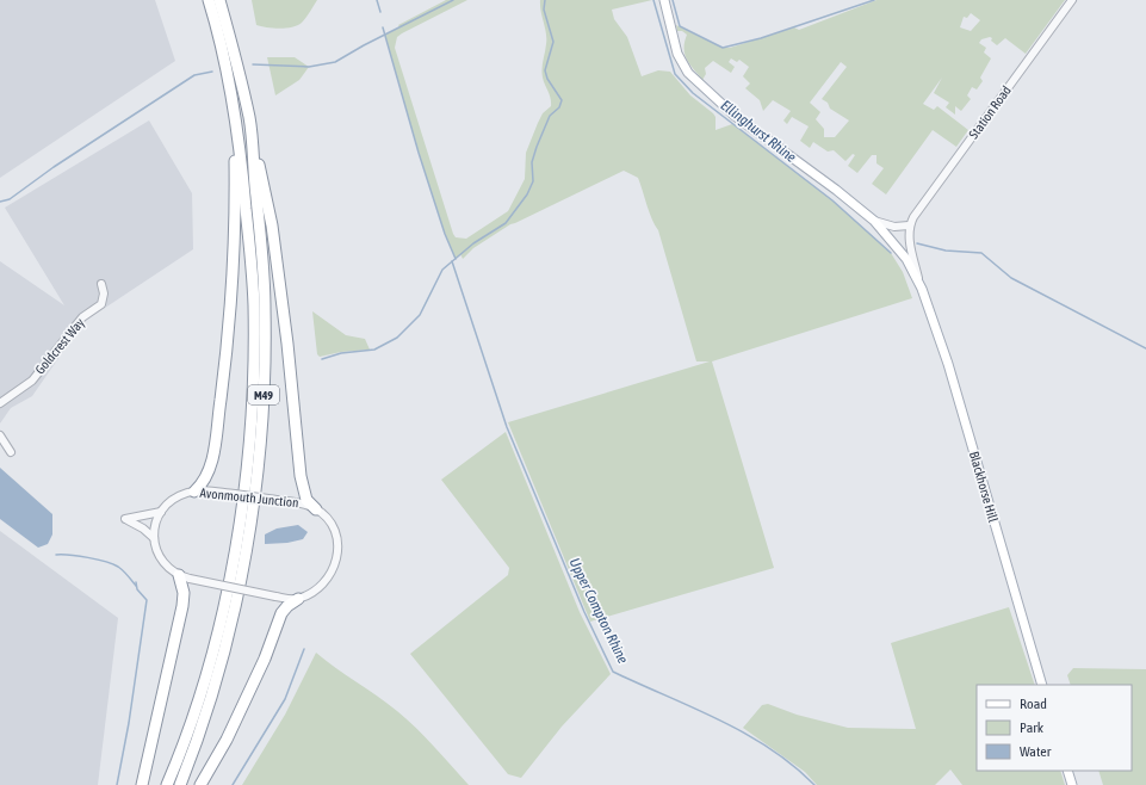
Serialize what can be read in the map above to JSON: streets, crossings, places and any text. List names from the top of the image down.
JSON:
{
  "streets": {
    "highway": ["M49"],
    "main road": ["Blackhorse Hill"],
    "street": ["Station Road", "Goldcrest Way", "Avonmouth Junction"]
  },
  "crossings": [
    ["M49", "Avonmouth Junction"]
  ],
  "water": ["Ellinghurst Rhine", "Upper Compton Rhine"],
  "legend": ["Road", "Park", "Water"]
}
